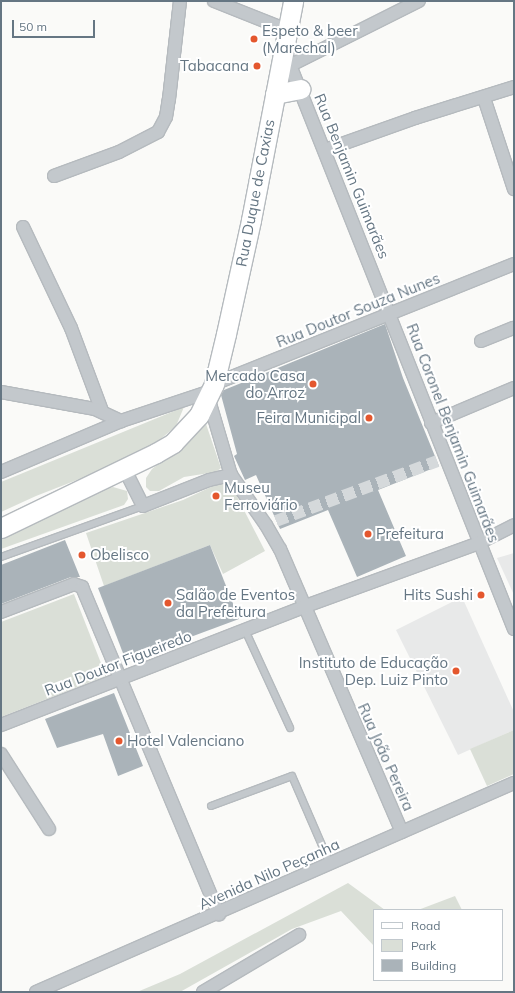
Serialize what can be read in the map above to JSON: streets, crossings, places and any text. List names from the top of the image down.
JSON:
{
  "streets": {
    "main road": ["Rua Duque de Caxias"],
    "street": [
      "Rua Benjamin Guimarães",
      "Rua Doutor Souza Nunes",
      "Rua Coronel Benjamin Guimarães",
      "Rua Doutor Figueiredo",
      "Rua João Pereira",
      "Avenida Nilo Peçanha"
    ]
  },
  "crossings": [
    ["Rua Benjamin Guimarães", "Rua Duque de Caxias"],
    ["Rua Benjamin Guimarães", "Rua Doutor Souza Nunes"],
    ["Rua Benjamin Guimarães", "Rua Coronel Benjamin Guimarães"],
    ["Rua Duque de Caxias", "Rua Doutor Souza Nunes"],
    ["Rua Duque de Caxias", "Rua João Pereira"],
    ["Rua Doutor Souza Nunes", "Rua Coronel Benjamin Guimarães"],
    ["Rua Doutor Souza Nunes", "Rua João Pereira"],
    ["Rua Coronel Benjamin Guimarães", "Rua Doutor Figueiredo"],
    ["Rua Doutor Figueiredo", "Rua João Pereira"],
    ["Rua João Pereira", "Avenida Nilo Peçanha"]
  ],
  "places": [
    "Espeto & beer (Marechal)",
    "Tabacana",
    "Mercado Casa do Arroz",
    "Feira Municipal",
    "Museu Ferroviário",
    "Prefeitura",
    "Obelisco",
    "Hits Sushi",
    "Salão de Eventos da Prefeitura",
    "Instituto de Educação Dep. Luiz Pinto",
    "Hotel Valenciano"
  ],
  "legend": ["Road", "Park", "Building"],
  "scale_bar": "50 m"
}
